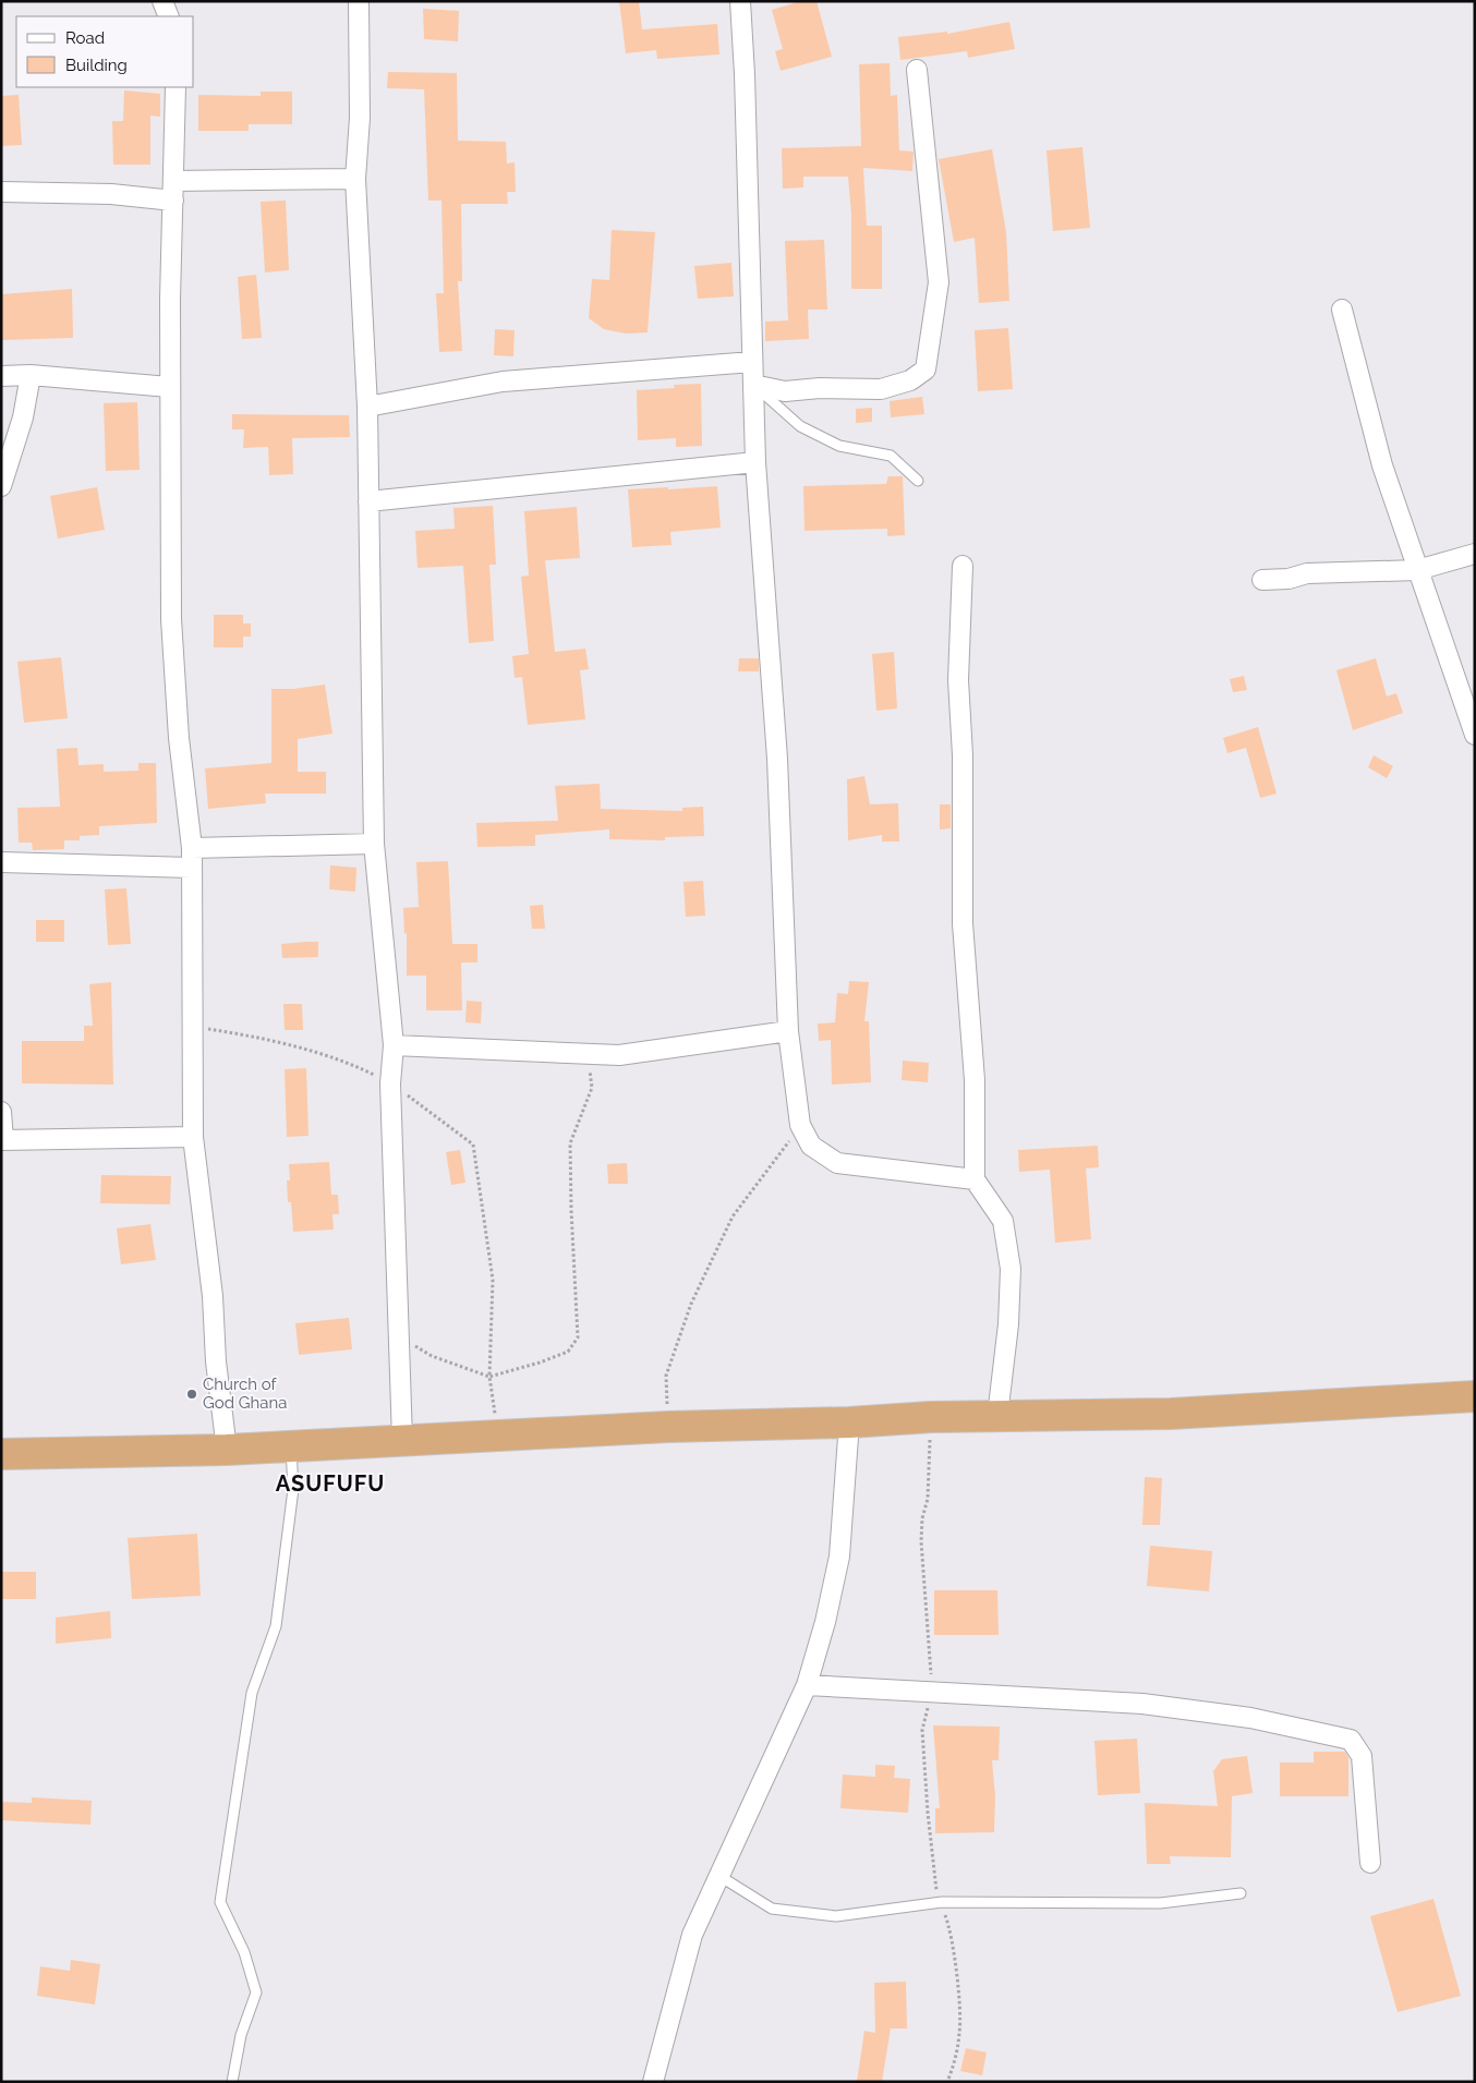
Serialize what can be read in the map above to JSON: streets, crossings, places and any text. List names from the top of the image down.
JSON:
{
  "districts": ["ASUFUFU"],
  "places": ["Church of God Ghana"],
  "legend": ["Road", "Building"]
}
